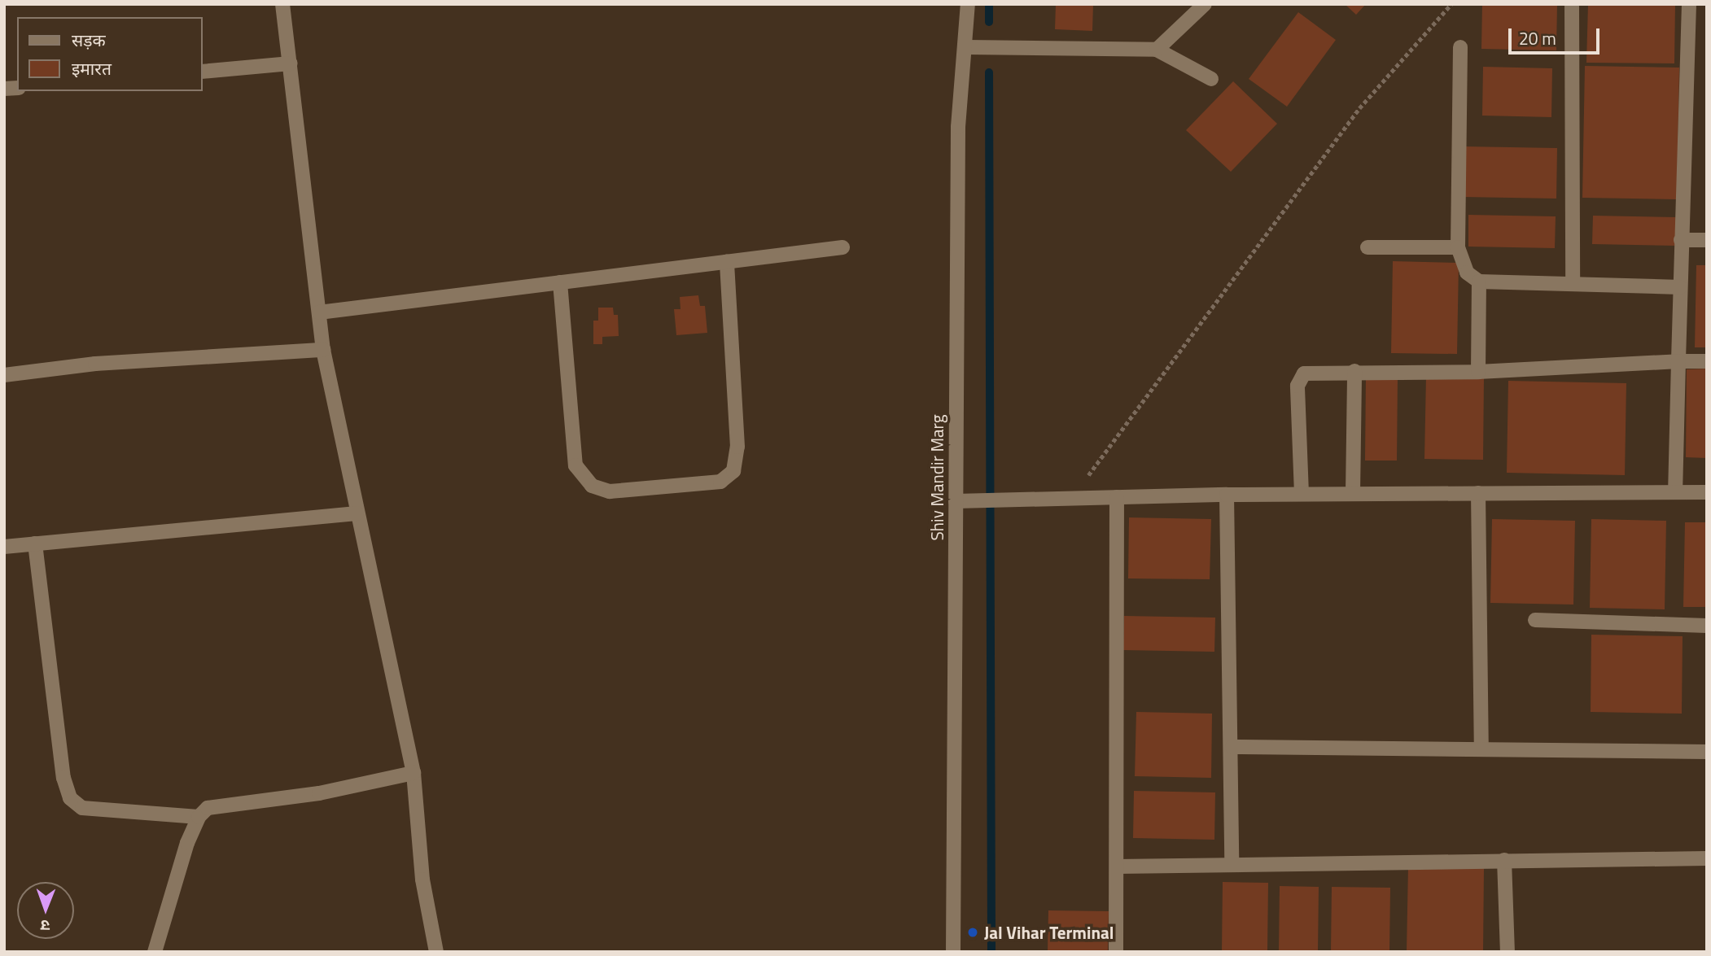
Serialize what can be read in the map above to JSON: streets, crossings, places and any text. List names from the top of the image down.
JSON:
{
  "streets": {
    "street": ["Shiv Mandir Marg"]
  },
  "places": ["Jal Vihar Terminal"],
  "legend": ["सड़क", "इमारत"],
  "scale_bar": "20 m",
  "north": "bottom"
}
